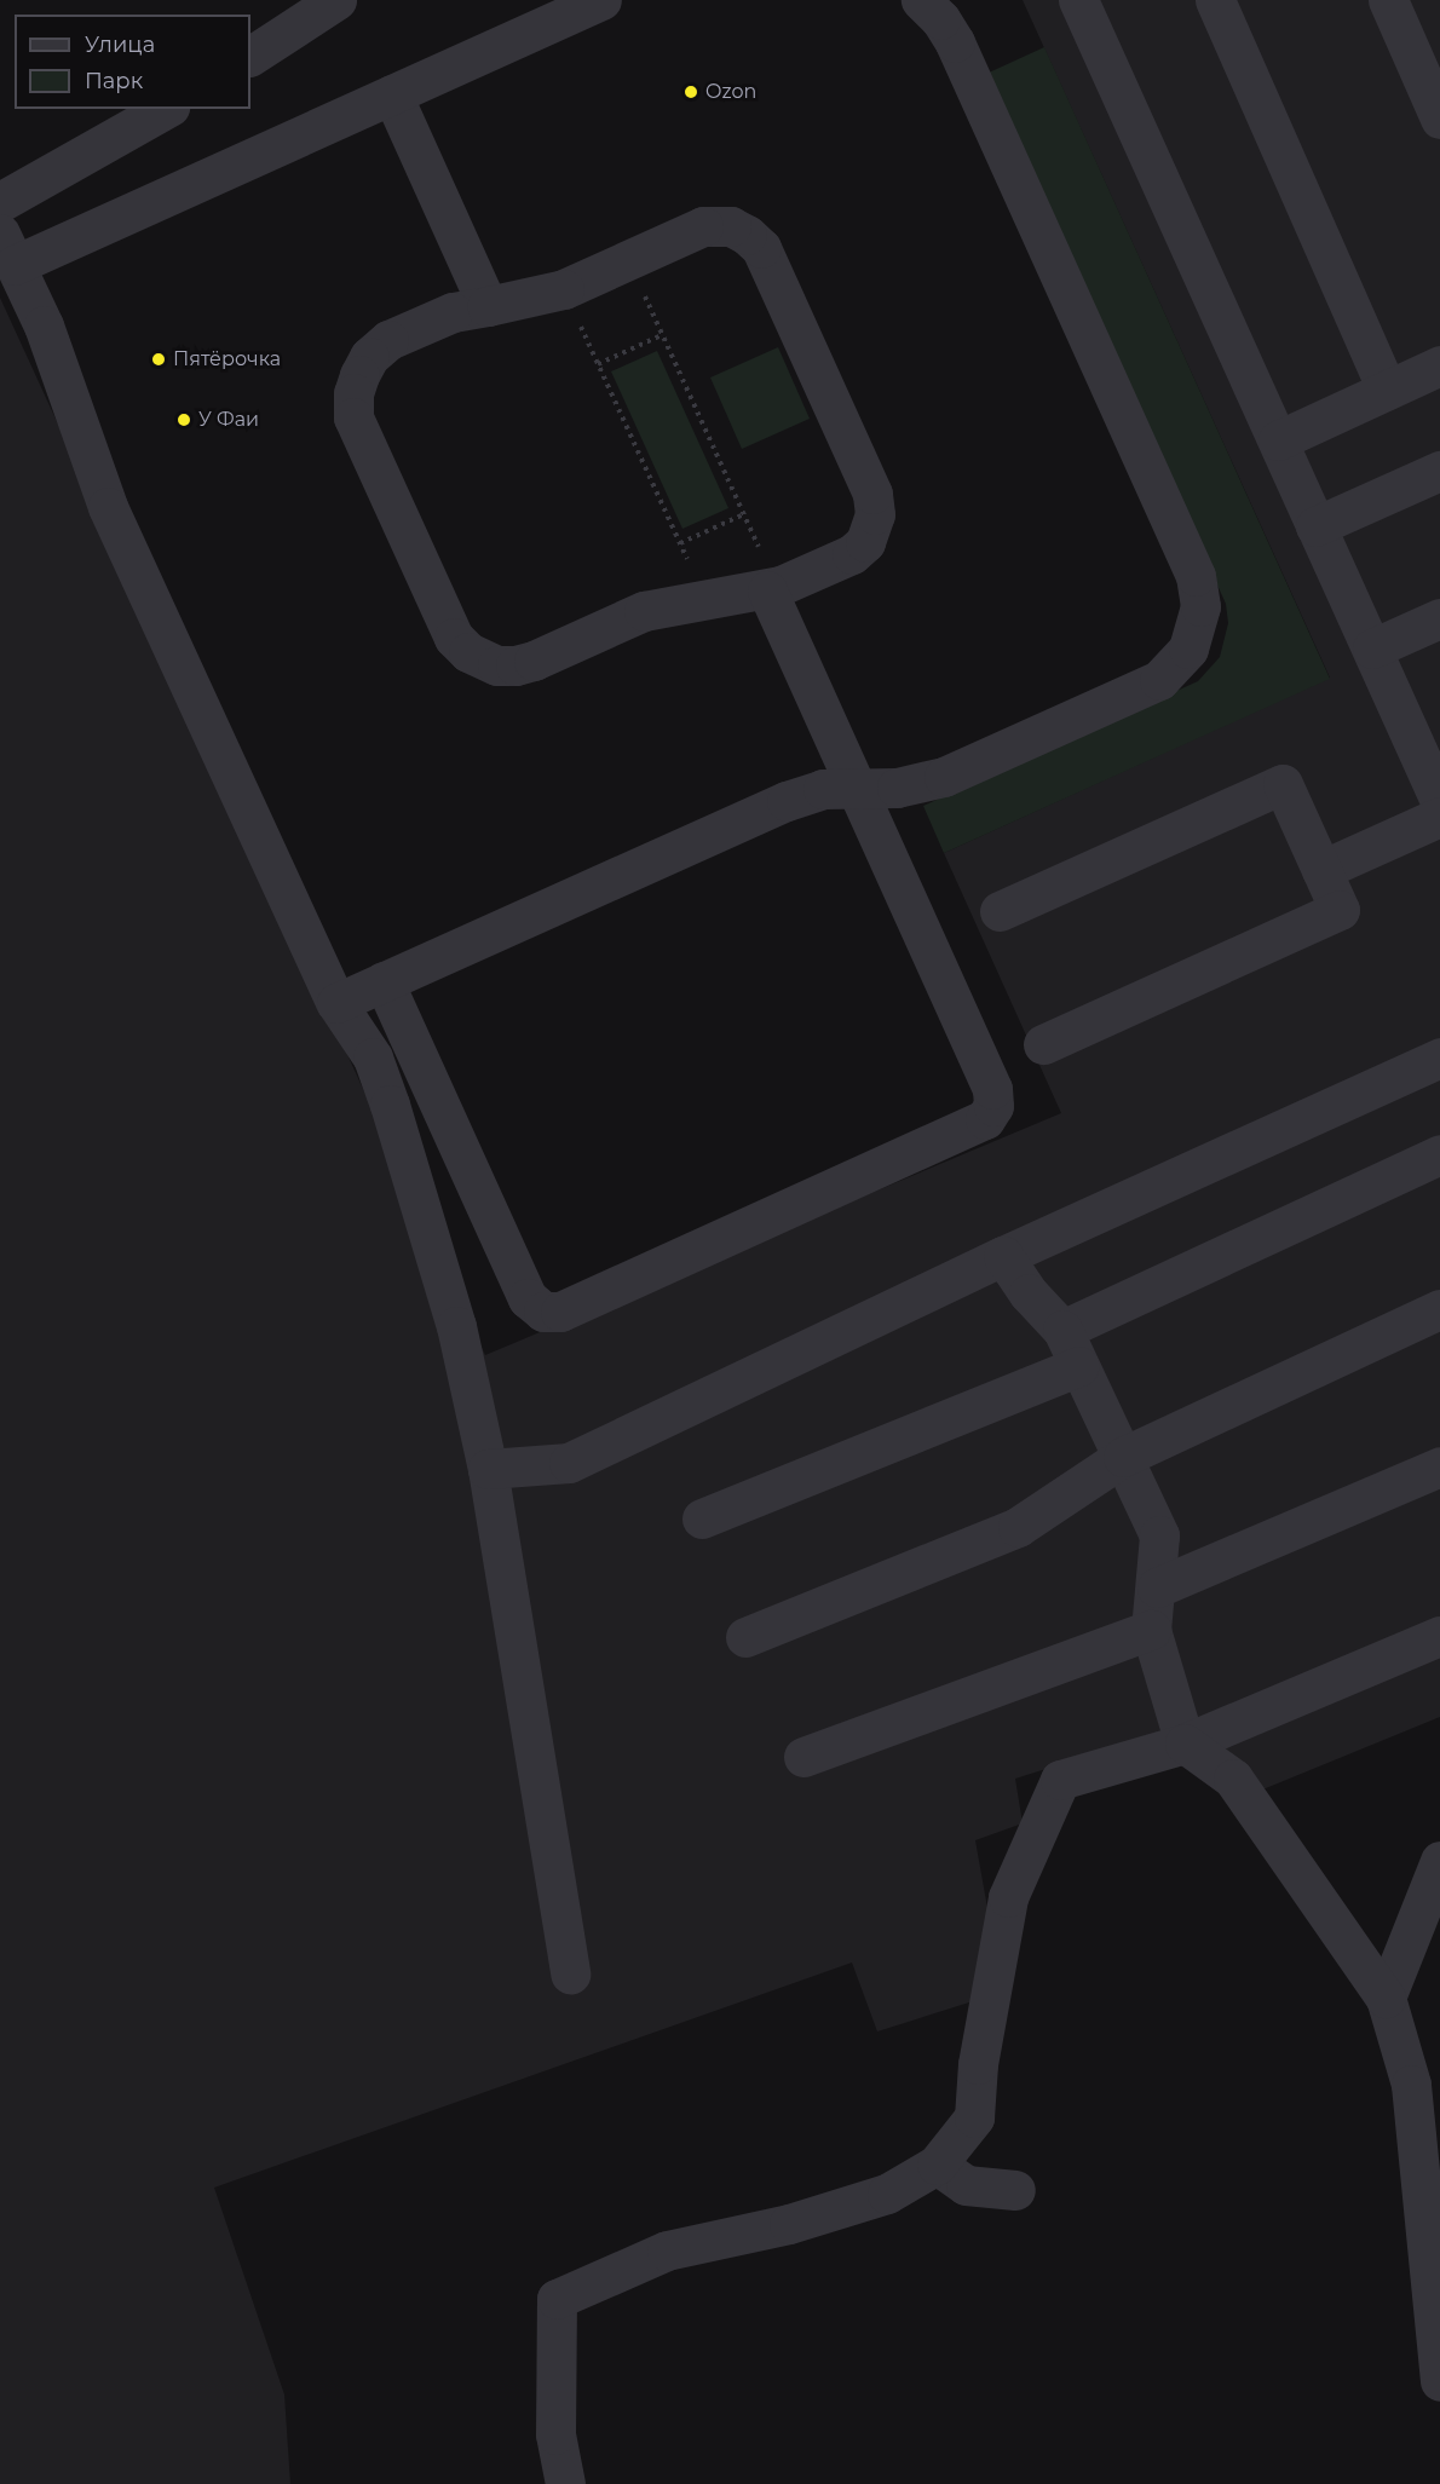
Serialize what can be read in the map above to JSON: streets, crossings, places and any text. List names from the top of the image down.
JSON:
{
  "places": ["Ozon", "Пятёрочка", "У Фаи"],
  "legend": ["Улица", "Парк"]
}
